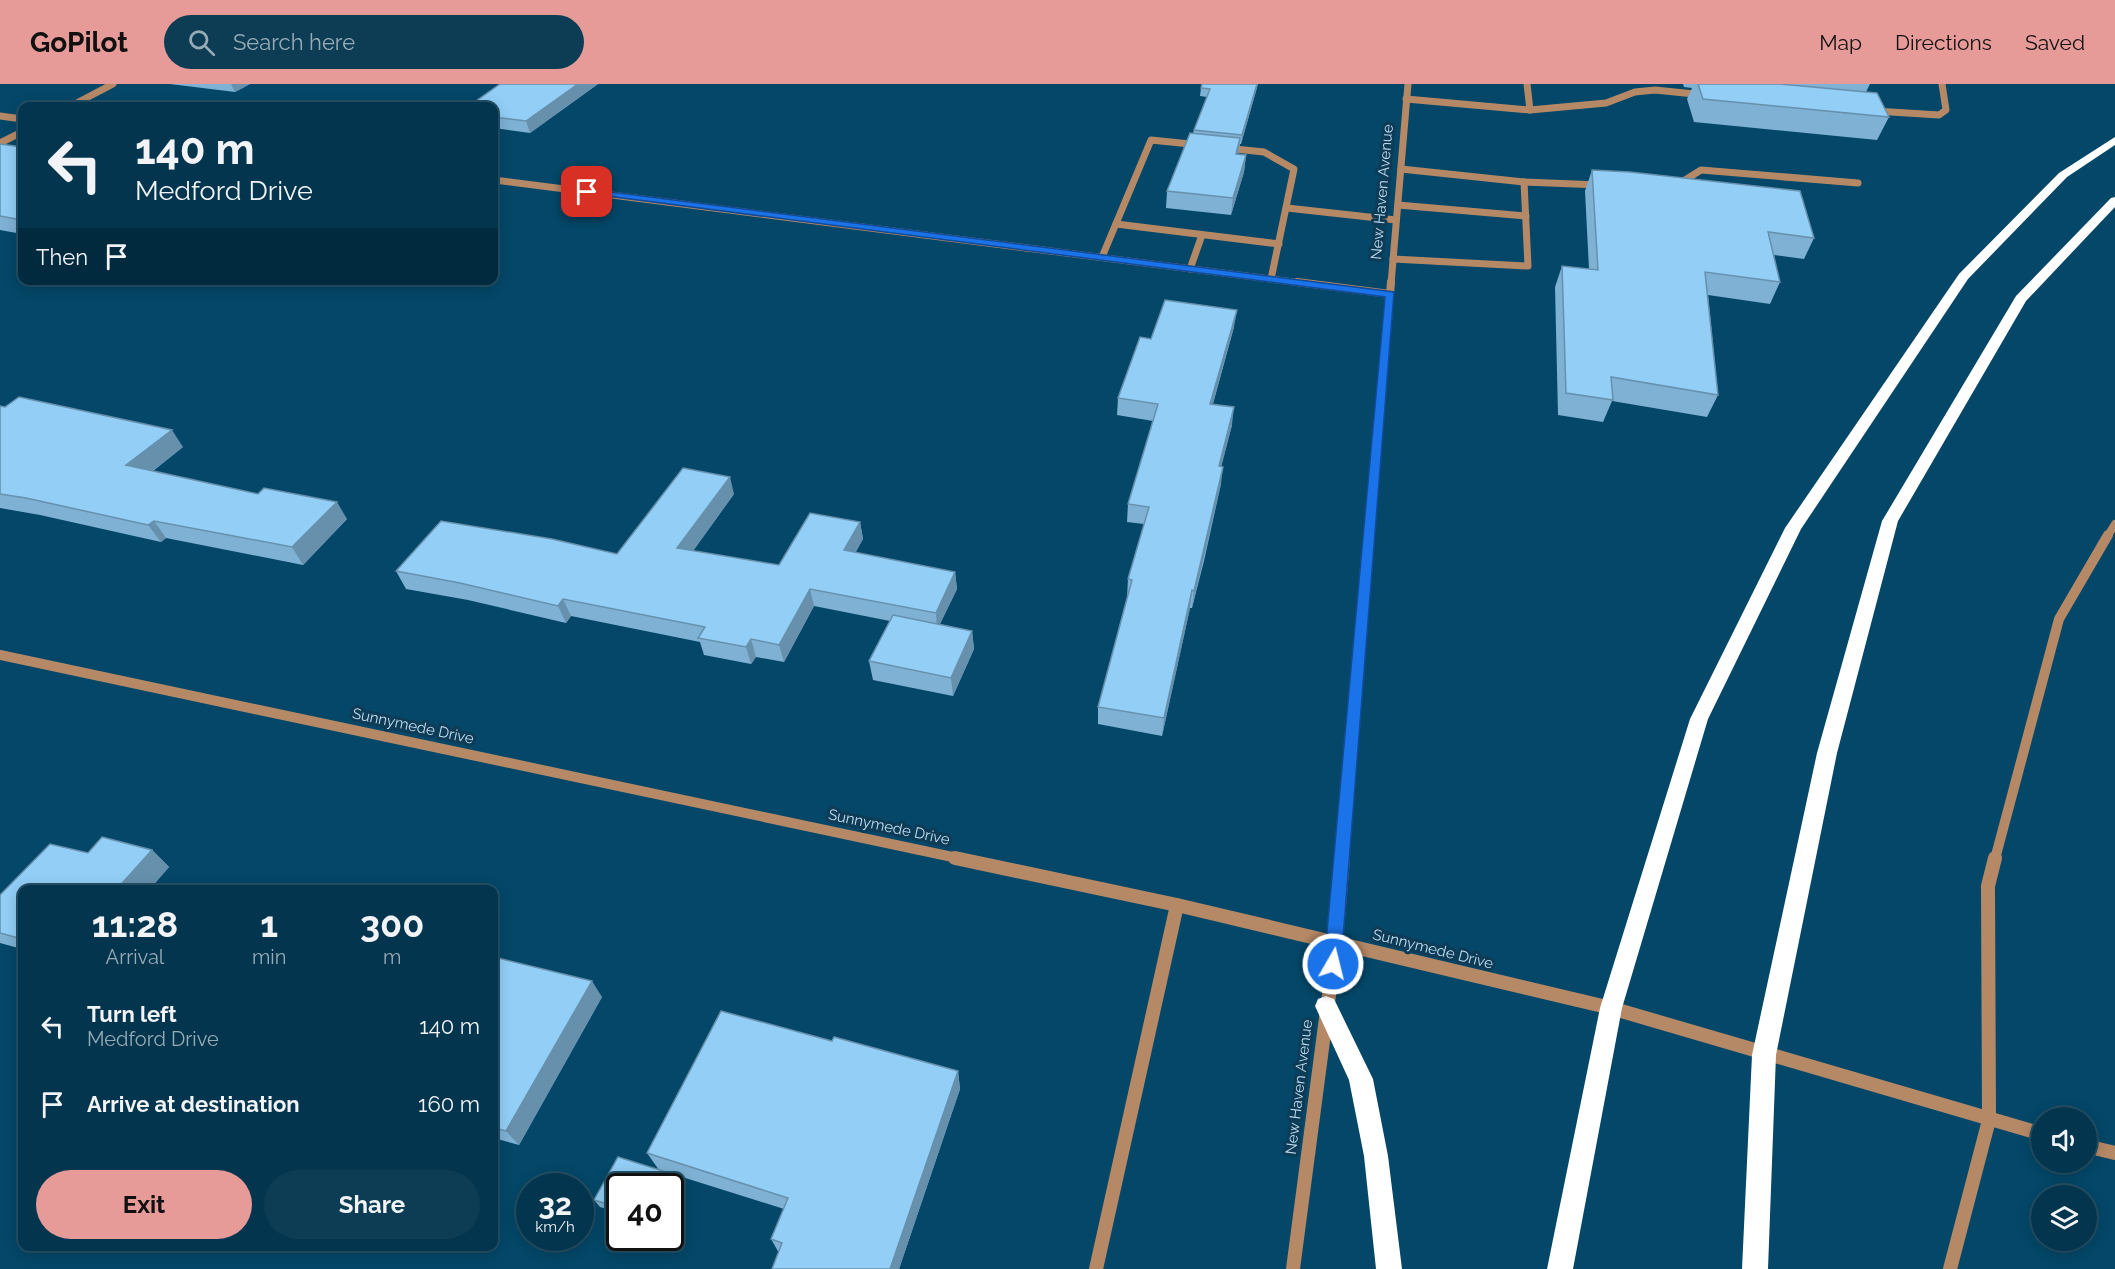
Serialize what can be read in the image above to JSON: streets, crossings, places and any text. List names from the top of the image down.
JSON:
{
  "streets": {
    "street": ["New Haven Avenue", "Sunnymede Drive"]
  },
  "crossings": [
    ["New Haven Avenue", "Sunnymede Drive"]
  ],
  "page": {
    "header": "GoPilot",
    "search": "Search here",
    "nav": ["Map", "Directions", "Saved"],
    "turn": ["140 m", "Medford Drive"],
    "then": "Then",
    "eta": [
      "11:28",
      "Arrival",
      "1",
      "min",
      "300",
      "m"
    ],
    "list": [
      {
        "name": "Turn left",
        "note": "Medford Drive",
        "value": "140 m"
      },
      {
        "name": "Arrive at destination",
        "value": "160 m"
      }
    ],
    "buttons": ["Exit", "Share"],
    "speed": "32 km/h",
    "limit": "40"
  }
}
